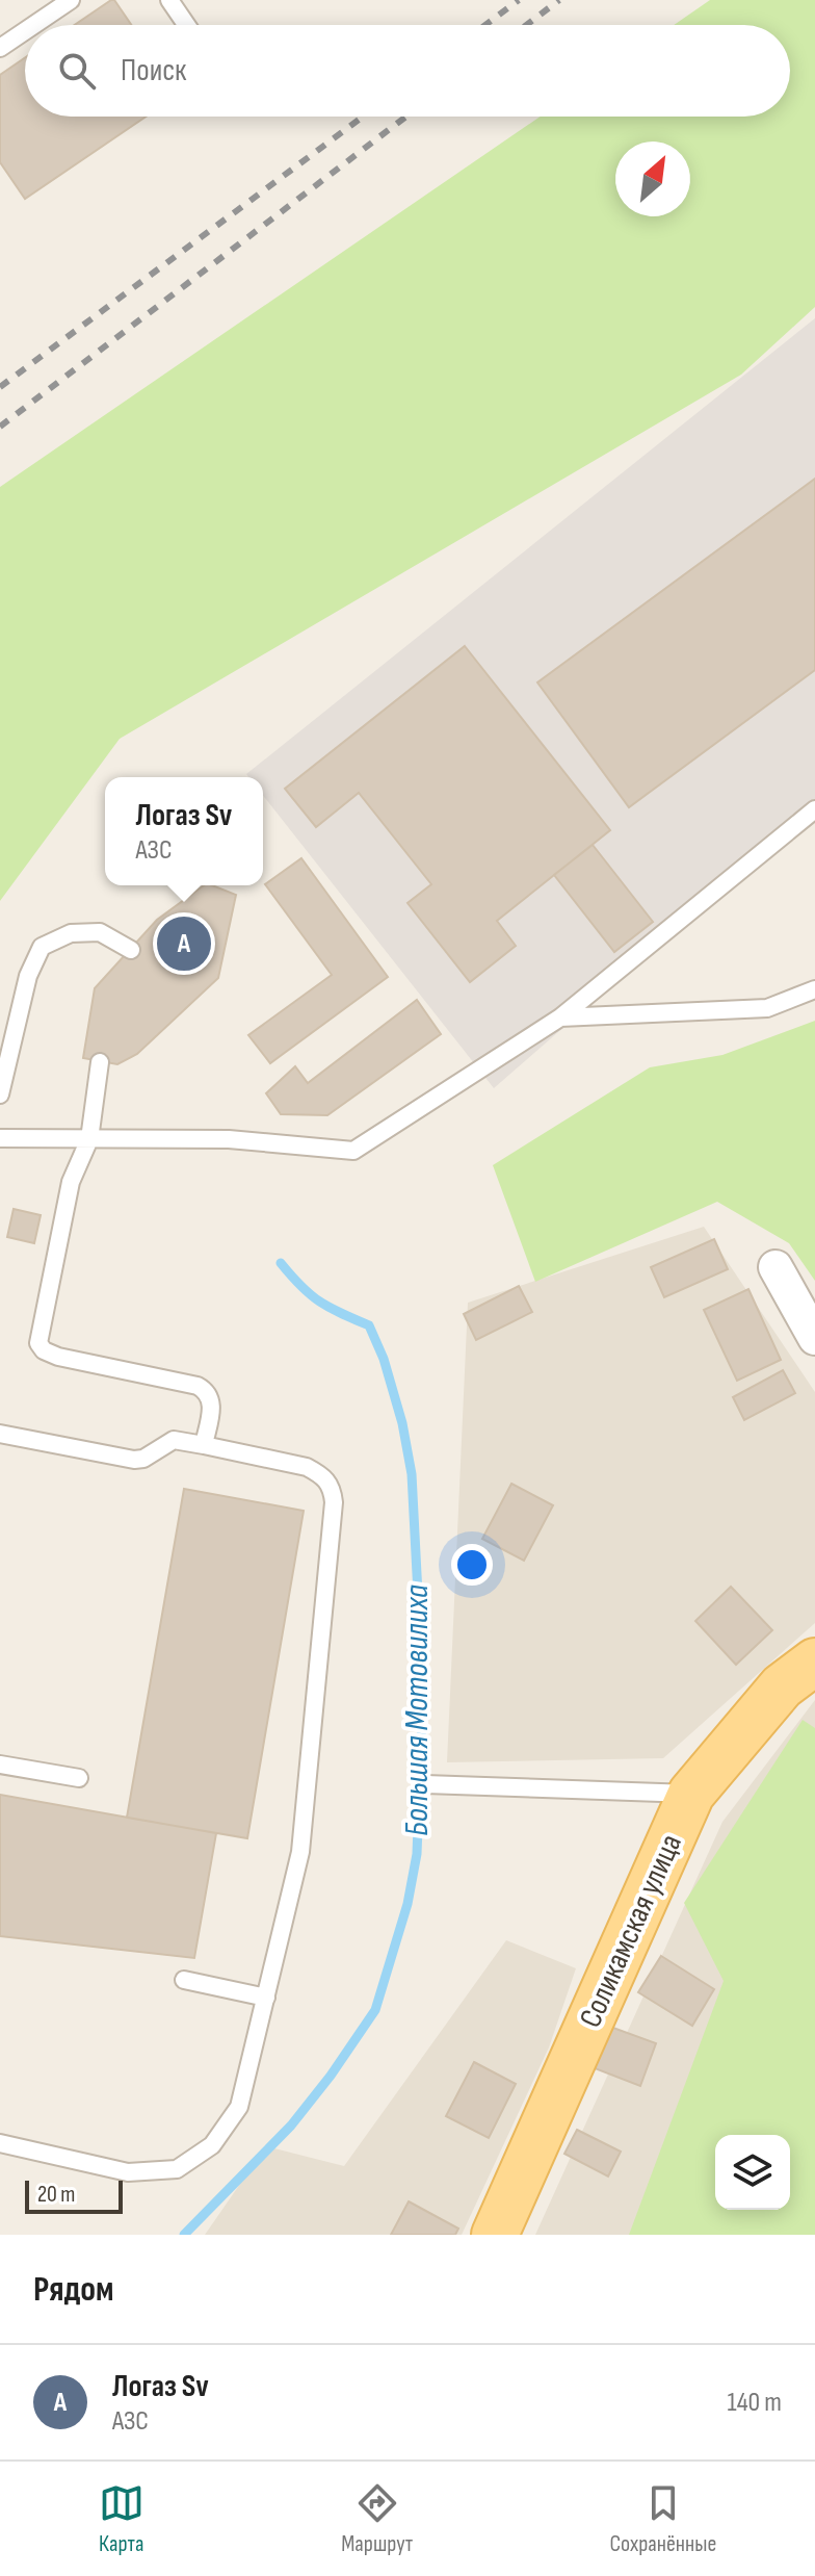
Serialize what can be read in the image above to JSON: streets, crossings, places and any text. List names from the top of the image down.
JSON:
{
  "streets": {
    "main road": ["Соликамская улица"]
  },
  "water": ["Большая Мотовилиха"],
  "scale_bar": "20 m",
  "north": "top right",
  "page": {
    "search": "Поиск",
    "popup": ["Логаз Sv", "АЗС"],
    "pins": "A",
    "scale": "20 m",
    "heading": "Рядом",
    "list": [
      {
        "mark": "A",
        "name": "Логаз Sv",
        "note": "АЗС",
        "value": "140 m"
      }
    ],
    "nav": ["Карта", "Маршрут", "Сохранённые"]
  }
}
